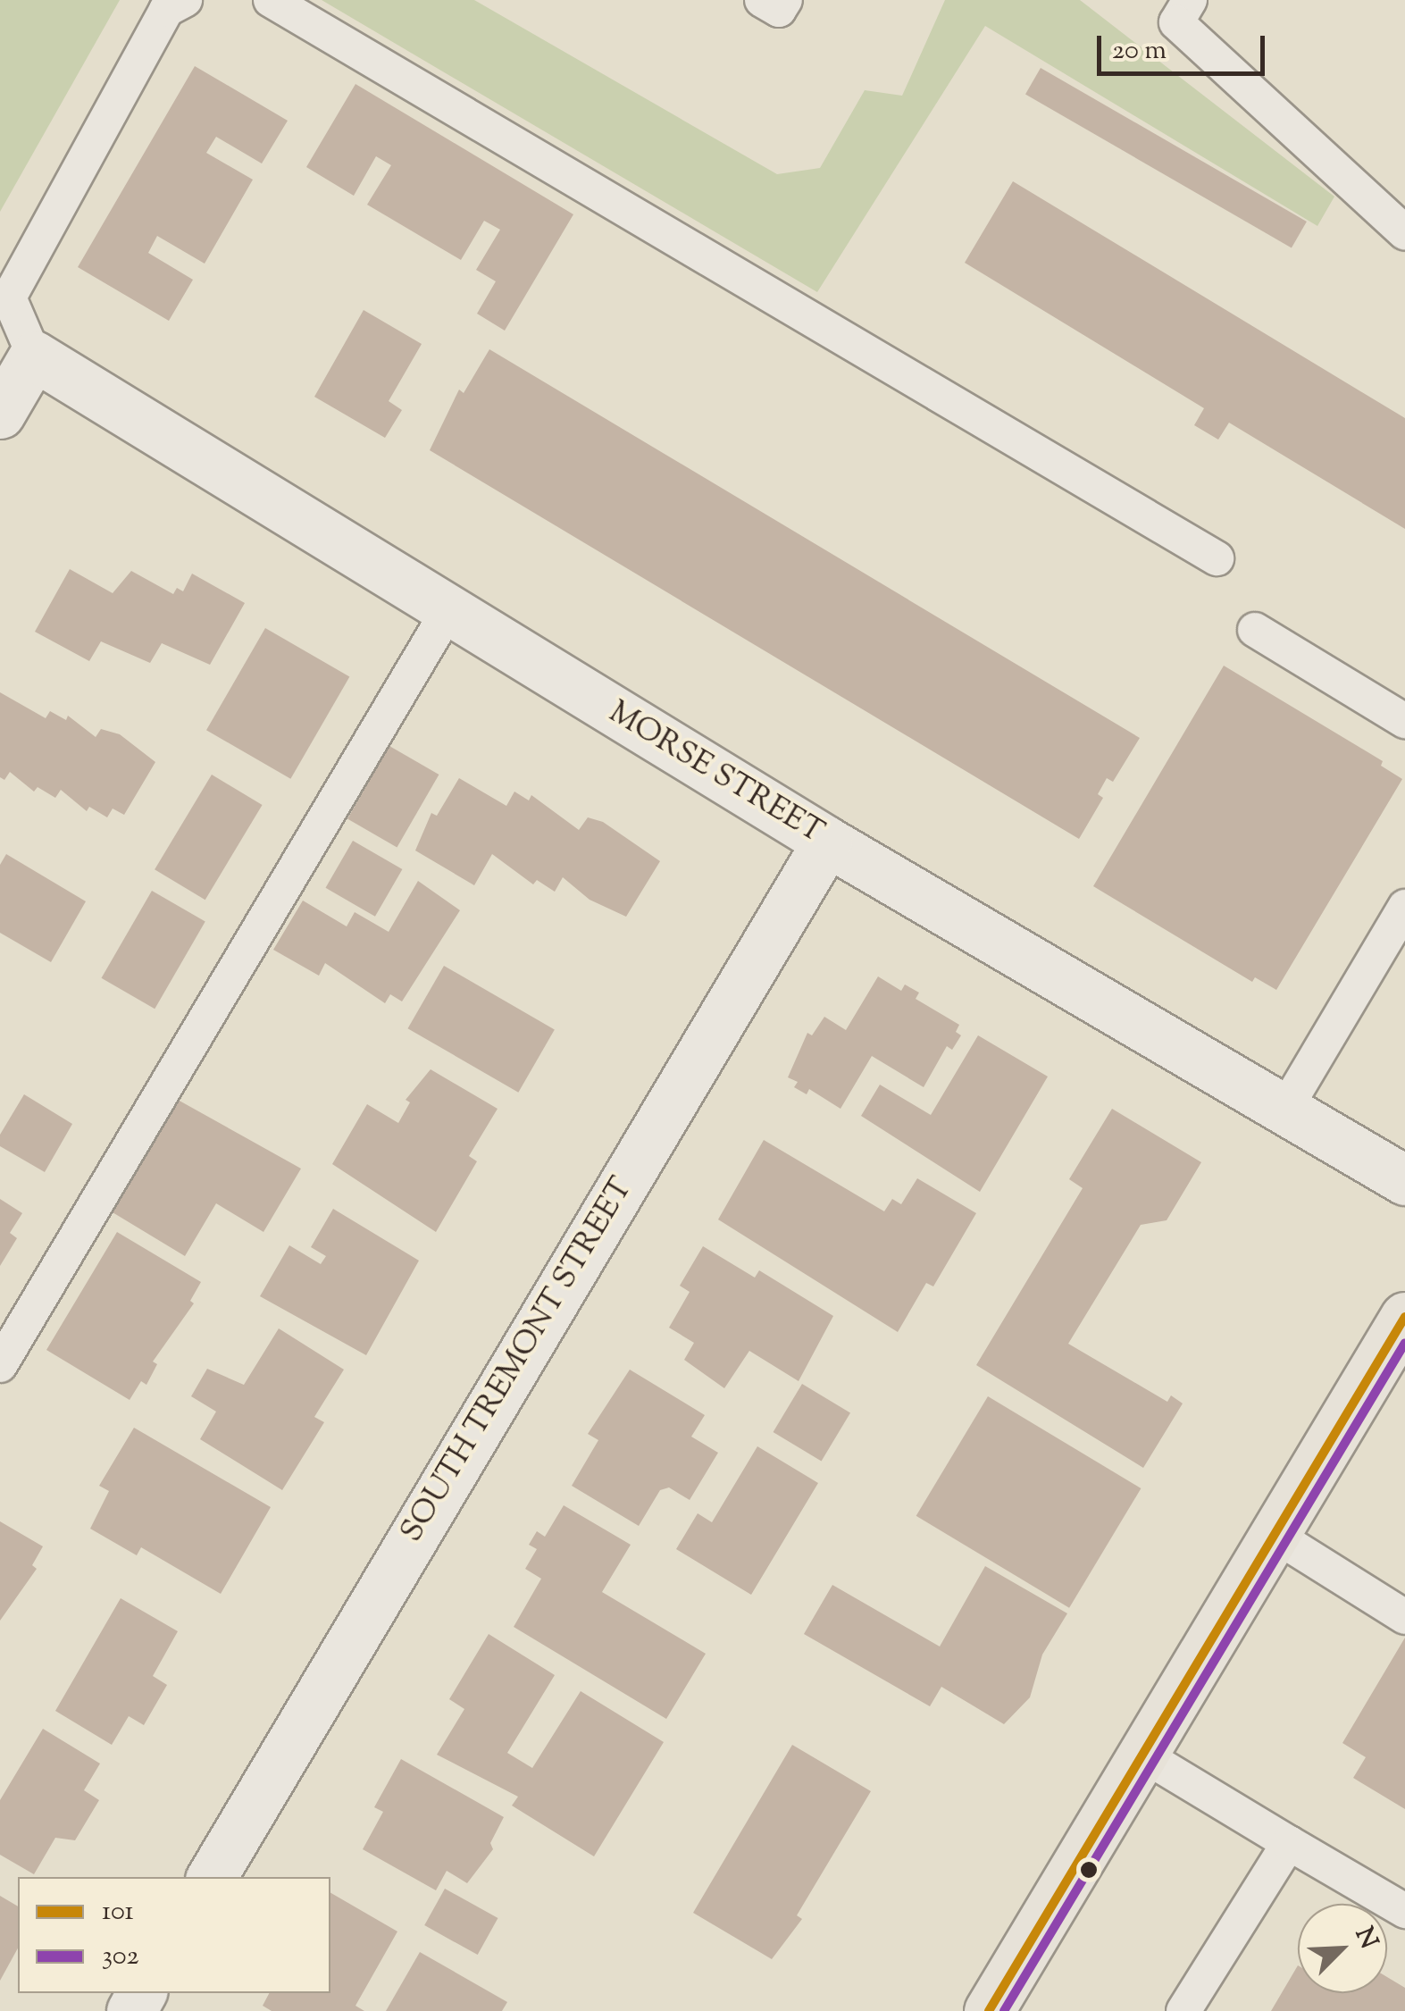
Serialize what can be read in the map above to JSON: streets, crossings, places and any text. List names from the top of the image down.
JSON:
{
  "streets": {
    "street": ["MORSE STREET", "SOUTH TREMONT STREET"]
  },
  "crossings": [
    ["MORSE STREET", "SOUTH TREMONT STREET"]
  ],
  "lines": ["transit line 101", "transit line 302"],
  "legend": ["101", "302"],
  "scale_bar": "20 m",
  "north": "top right"
}
